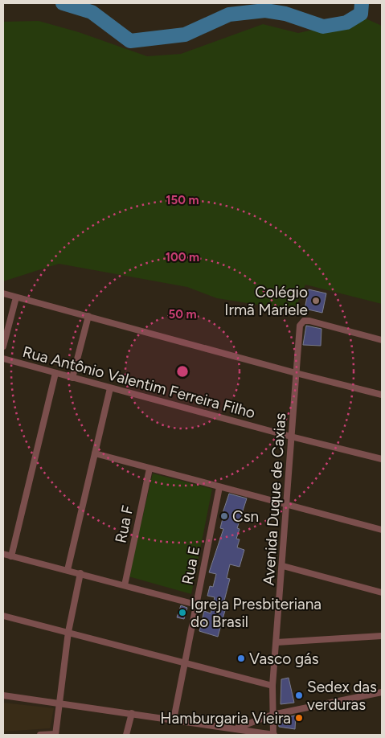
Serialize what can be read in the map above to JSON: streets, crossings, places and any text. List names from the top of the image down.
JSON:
{
  "streets": {
    "street": [
      "Rua Antônio Valentim Ferreira Filho",
      "Avenida Duque de Caxias",
      "Rua F",
      "Rua E"
    ]
  },
  "crossings": [
    ["Rua Antônio Valentim Ferreira Filho", "Avenida Duque de Caxias"]
  ],
  "places": [
    "Colégio Irmã Mariele",
    "Csn",
    "Igreja Presbiteriana do Brasil",
    "Vasco gás",
    "Sedex das verduras",
    "Hamburgaria Vieira"
  ],
  "rings": ["150 m", "100 m", "50 m"]
}
